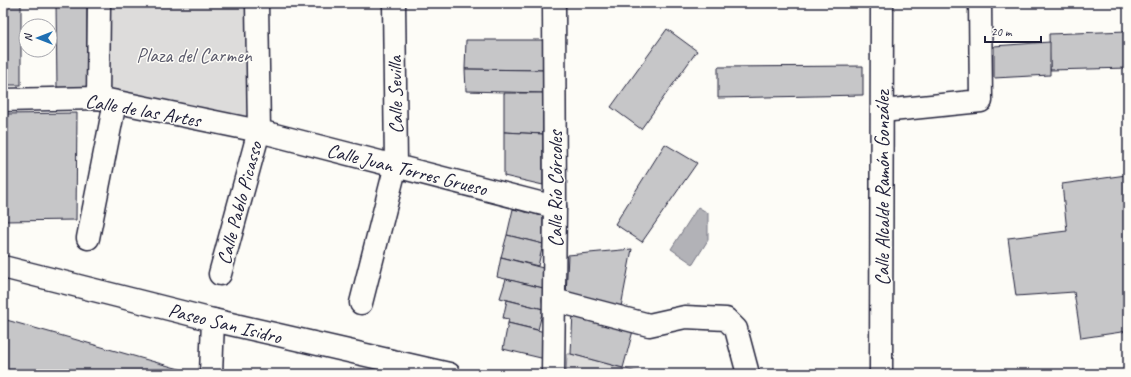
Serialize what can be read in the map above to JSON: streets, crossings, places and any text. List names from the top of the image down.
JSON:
{
  "streets": {
    "street": [
      "Calle Sevilla",
      "Calle de las Artes",
      "Calle Juan Torres Grueso",
      "Calle Alcalde Ramón González",
      "Calle Río Córcoles",
      "Calle Pablo Picasso",
      "Paseo San Isidro"
    ]
  },
  "crossings": [
    ["Calle Sevilla", "Calle Juan Torres Grueso"],
    ["Calle de las Artes", "Calle Juan Torres Grueso"],
    ["Calle de las Artes", "Calle Pablo Picasso"],
    ["Calle Juan Torres Grueso", "Calle Río Córcoles"],
    ["Calle Juan Torres Grueso", "Calle Pablo Picasso"]
  ],
  "parks": ["Plaza del Carmen"],
  "scale_bar": "20 m",
  "north": "left"
}
